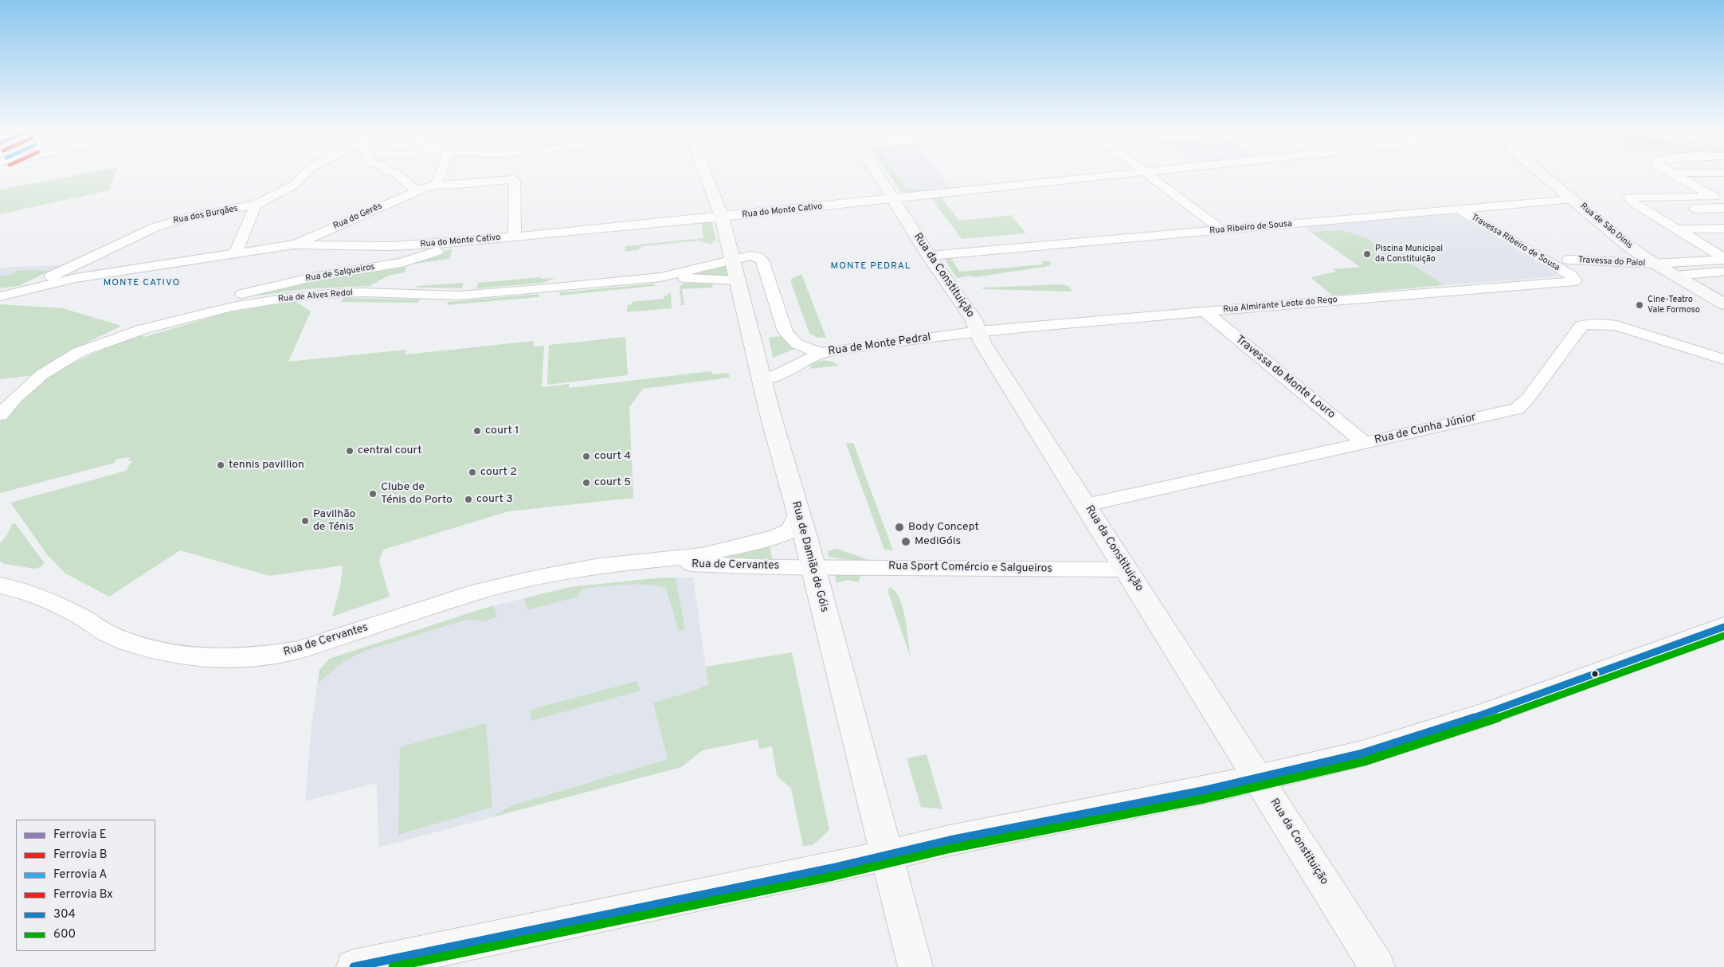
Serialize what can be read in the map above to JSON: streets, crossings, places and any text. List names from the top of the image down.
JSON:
{
  "streets": {
    "main road": ["Rua de São Dinis", "Rua da Constituição", "Rua de Damião de Góis"],
    "street": [
      "Rua do Monte Cativo",
      "Rua dos Burgães",
      "Rua do Gerês",
      "Rua Ribeiro de Sousa",
      "Travessa Ribeiro de Sousa",
      "Travessa do Paiol",
      "Rua de Salgueiros",
      "Rua de Alves Redol",
      "Rua Almirante Leote do Rego",
      "Rua de Monte Pedral",
      "Travessa do Monte Louro",
      "Rua de Cunha Júnior",
      "Rua de Cervantes",
      "Rua Sport Comércio e Salgueiros"
    ]
  },
  "crossings": [
    ["Rua do Monte Cativo", "Rua dos Burgães"],
    ["Rua do Monte Cativo", "Rua do Gerês"],
    ["Rua do Monte Cativo", "Rua de Salgueiros"],
    ["Rua do Monte Cativo", "Rua da Constituição"],
    ["Rua do Monte Cativo", "Rua de Damião de Góis"],
    ["Rua de São Dinis", "Rua Ribeiro de Sousa"],
    ["Rua de São Dinis", "Travessa do Paiol"],
    ["Rua Ribeiro de Sousa", "Travessa Ribeiro de Sousa"],
    ["Rua Ribeiro de Sousa", "Rua da Constituição"],
    ["Travessa Ribeiro de Sousa", "Rua Almirante Leote do Rego"],
    ["Rua de Salgueiros", "Rua de Alves Redol"],
    ["Rua da Constituição", "Rua Almirante Leote do Rego"],
    ["Rua da Constituição", "Rua de Monte Pedral"],
    ["Rua da Constituição", "Rua de Cunha Júnior"],
    ["Rua da Constituição", "Rua Sport Comércio e Salgueiros"],
    ["Rua de Alves Redol", "Rua de Damião de Góis"],
    ["Rua Almirante Leote do Rego", "Rua de Monte Pedral"],
    ["Rua Almirante Leote do Rego", "Travessa do Monte Louro"],
    ["Rua de Monte Pedral", "Rua de Damião de Góis"],
    ["Travessa do Monte Louro", "Rua de Cunha Júnior"],
    ["Rua de Damião de Góis", "Rua de Cervantes"],
    ["Rua de Damião de Góis", "Rua Sport Comércio e Salgueiros"],
    ["Rua de Cervantes", "Rua Sport Comércio e Salgueiros"]
  ],
  "districts": ["MONTE PEDRAL", "MONTE CATIVO"],
  "places": [
    "Piscina Municipal da Constituição",
    "Cine-Teatro Vale Formoso",
    "court 1",
    "central court",
    "court 4",
    "tennis pavillion",
    "court 2",
    "court 5",
    "Clube de Ténis do Porto",
    "court 3",
    "Pavilhão de Ténis",
    "Body Concept",
    "MediGóis"
  ],
  "lines": ["transit line 304", "transit line 600"],
  "legend": [
    "Ferrovia E",
    "Ferrovia B",
    "Ferrovia A",
    "Ferrovia Bx",
    "304",
    "600"
  ]
}
